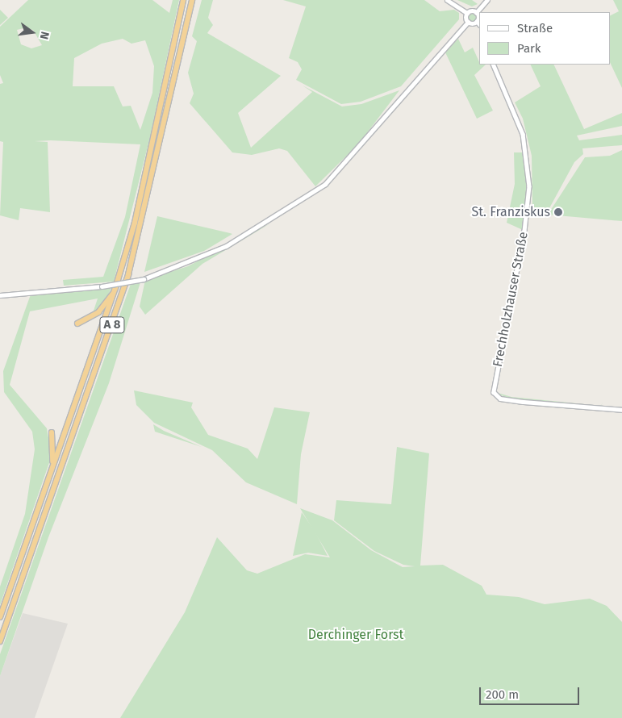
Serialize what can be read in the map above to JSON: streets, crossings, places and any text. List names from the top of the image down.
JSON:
{
  "streets": {
    "highway": ["A 8"],
    "street": ["Frechholzhauser Straße"]
  },
  "parks": ["Derchinger Forst"],
  "places": ["St. Franziskus"],
  "legend": ["Straße", "Park"],
  "scale_bar": "200 m",
  "north": "right"
}
